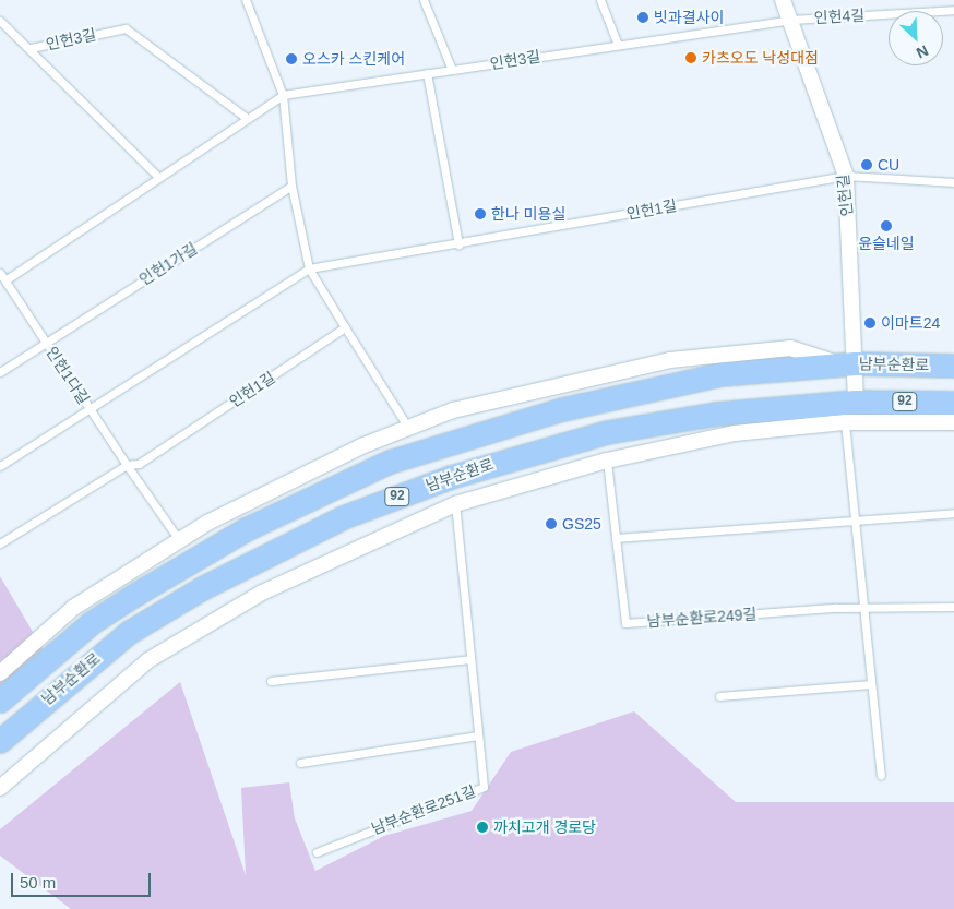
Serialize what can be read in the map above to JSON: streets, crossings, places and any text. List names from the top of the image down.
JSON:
{
  "streets": {
    "main road": ["남부순환로", "92"],
    "street": ["인헌길"],
    "lane": [
      "인헌4길",
      "인헌3길",
      "인헌1길",
      "인헌1가길",
      "인헌1다길",
      "남부순환로249길",
      "남부순환로251길"
    ]
  },
  "crossings": [
    ["인헌4길", "인헌3길"],
    ["인헌4길", "인헌길"],
    ["인헌3길", "인헌길"],
    ["인헌3길", "인헌1다길"],
    ["인헌길", "인헌1길"],
    ["인헌길", "남부순환로"],
    ["인헌1길", "인헌1다길"],
    ["인헌1가길", "인헌1다길"]
  ],
  "places": [
    "빗과결사이",
    "카츠오도 낙성대점",
    "오스카 스킨케어",
    "CU",
    "한나 미용실",
    "윤슬네일",
    "이마트24",
    "GS25",
    "까치고개 경로당"
  ],
  "scale_bar": "50 m",
  "north": "bottom right"
}
